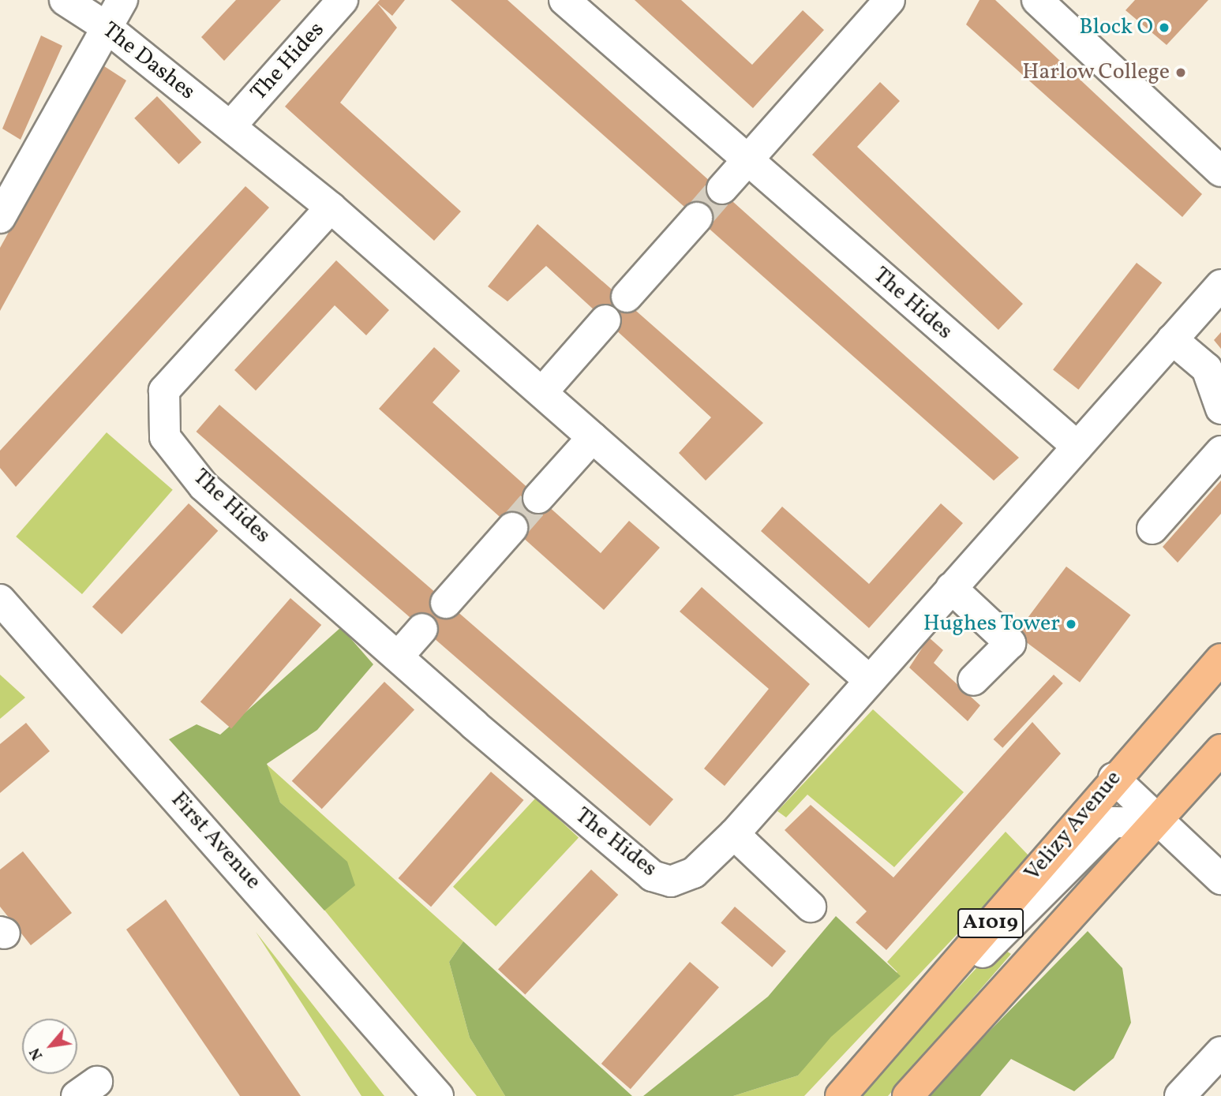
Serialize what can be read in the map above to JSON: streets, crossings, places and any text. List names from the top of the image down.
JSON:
{
  "streets": {
    "main road": ["Velizy Avenue", "A1019"],
    "street": ["The Dashes", "The Hides", "First Avenue"]
  },
  "crossings": [
    ["The Dashes", "The Hides"]
  ],
  "places": ["Block O", "Harlow College", "Hughes Tower"],
  "north": "bottom left"
}
